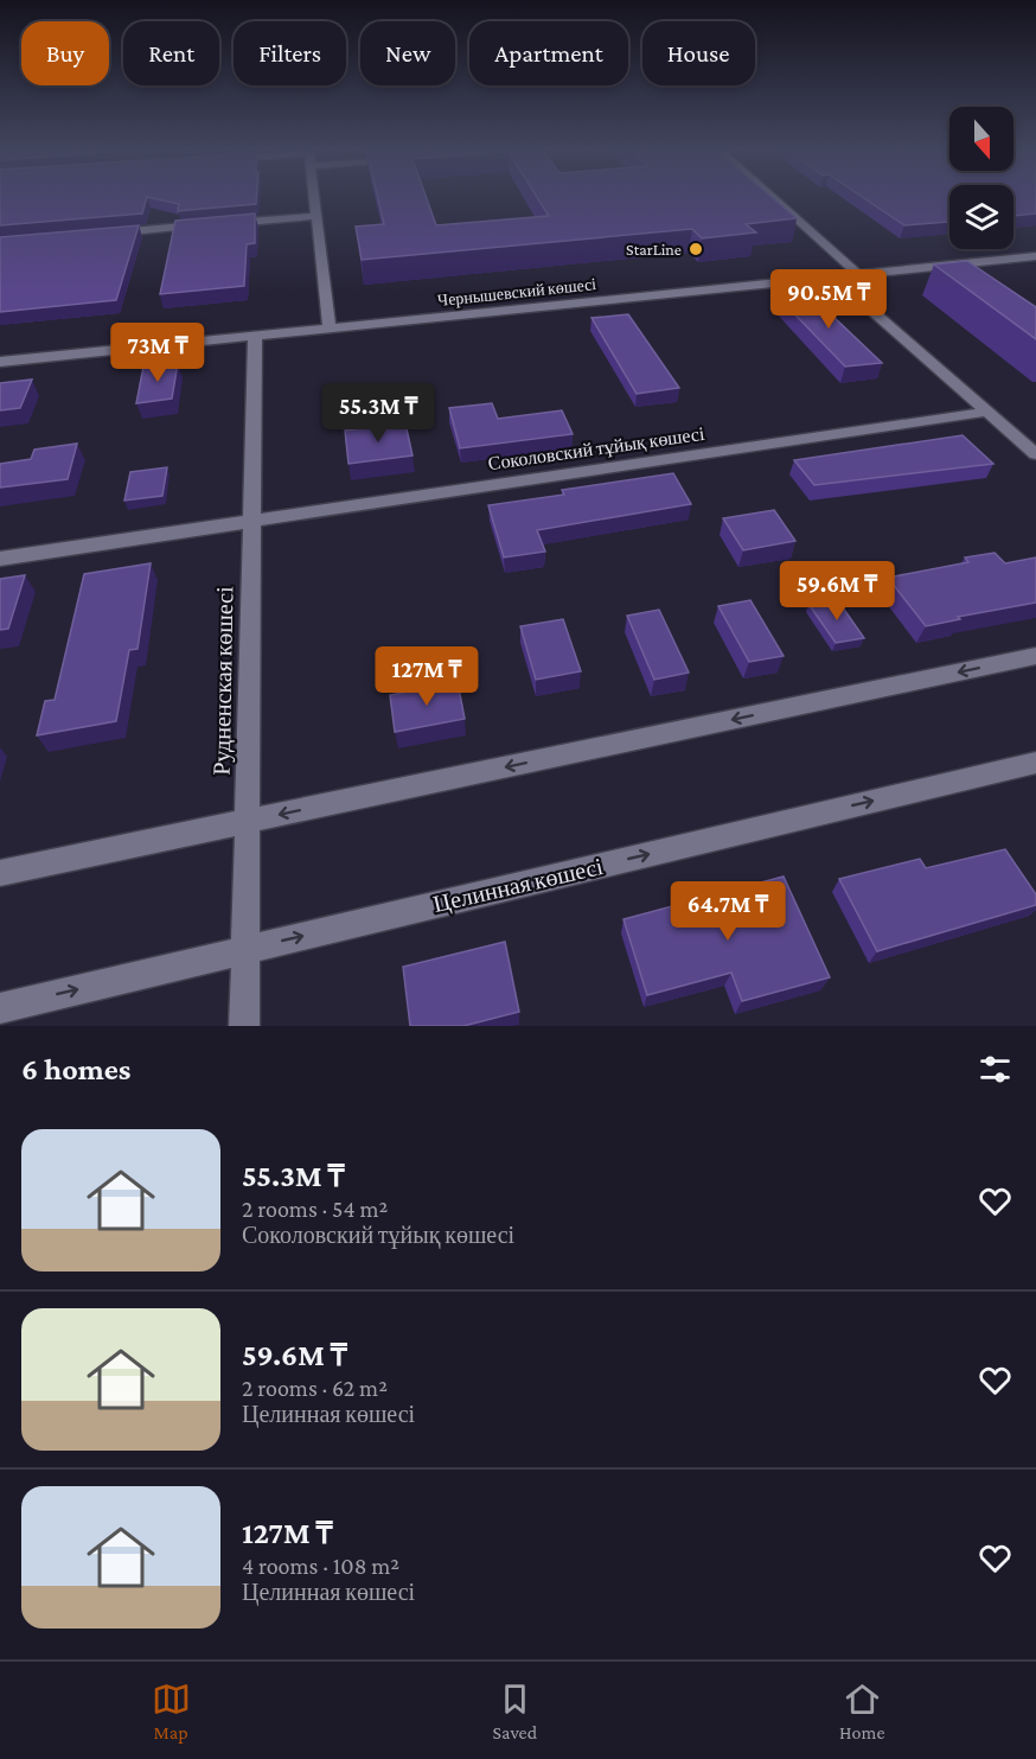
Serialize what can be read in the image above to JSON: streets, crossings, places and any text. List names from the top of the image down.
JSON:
{
  "streets": {
    "street": [
      "Чернышевский көшесі",
      "Соколовский тұйық көшесі",
      "Рудненская көшесі",
      "Целинная көшесі"
    ]
  },
  "crossings": [
    ["Чернышевский көшесі", "Рудненская көшесі"],
    ["Соколовский тұйық көшесі", "Рудненская көшесі"],
    ["Рудненская көшесі", "Целинная көшесі"]
  ],
  "places": ["StarLine"],
  "north": "bottom",
  "page": {
    "chip": [
      "Buy",
      "Rent",
      "Filters",
      "New",
      "Apartment",
      "House"
    ],
    "price": [
      "90.5M ₸",
      "73M ₸",
      "55.3M ₸",
      "59.6M ₸",
      "127M ₸",
      "64.7M ₸"
    ],
    "heading": "6 homes",
    "list": [
      {
        "name": "55.3M ₸",
        "note": "2 rooms · 54 m² · Соколовский тұйық көшесі"
      },
      {
        "name": "59.6M ₸",
        "note": "2 rooms · 62 m² · Целинная көшесі"
      },
      {
        "name": "127M ₸",
        "note": "4 rooms · 108 m² · Целинная көшесі"
      }
    ],
    "tabs": ["Map", "Saved", "Home"]
  }
}
